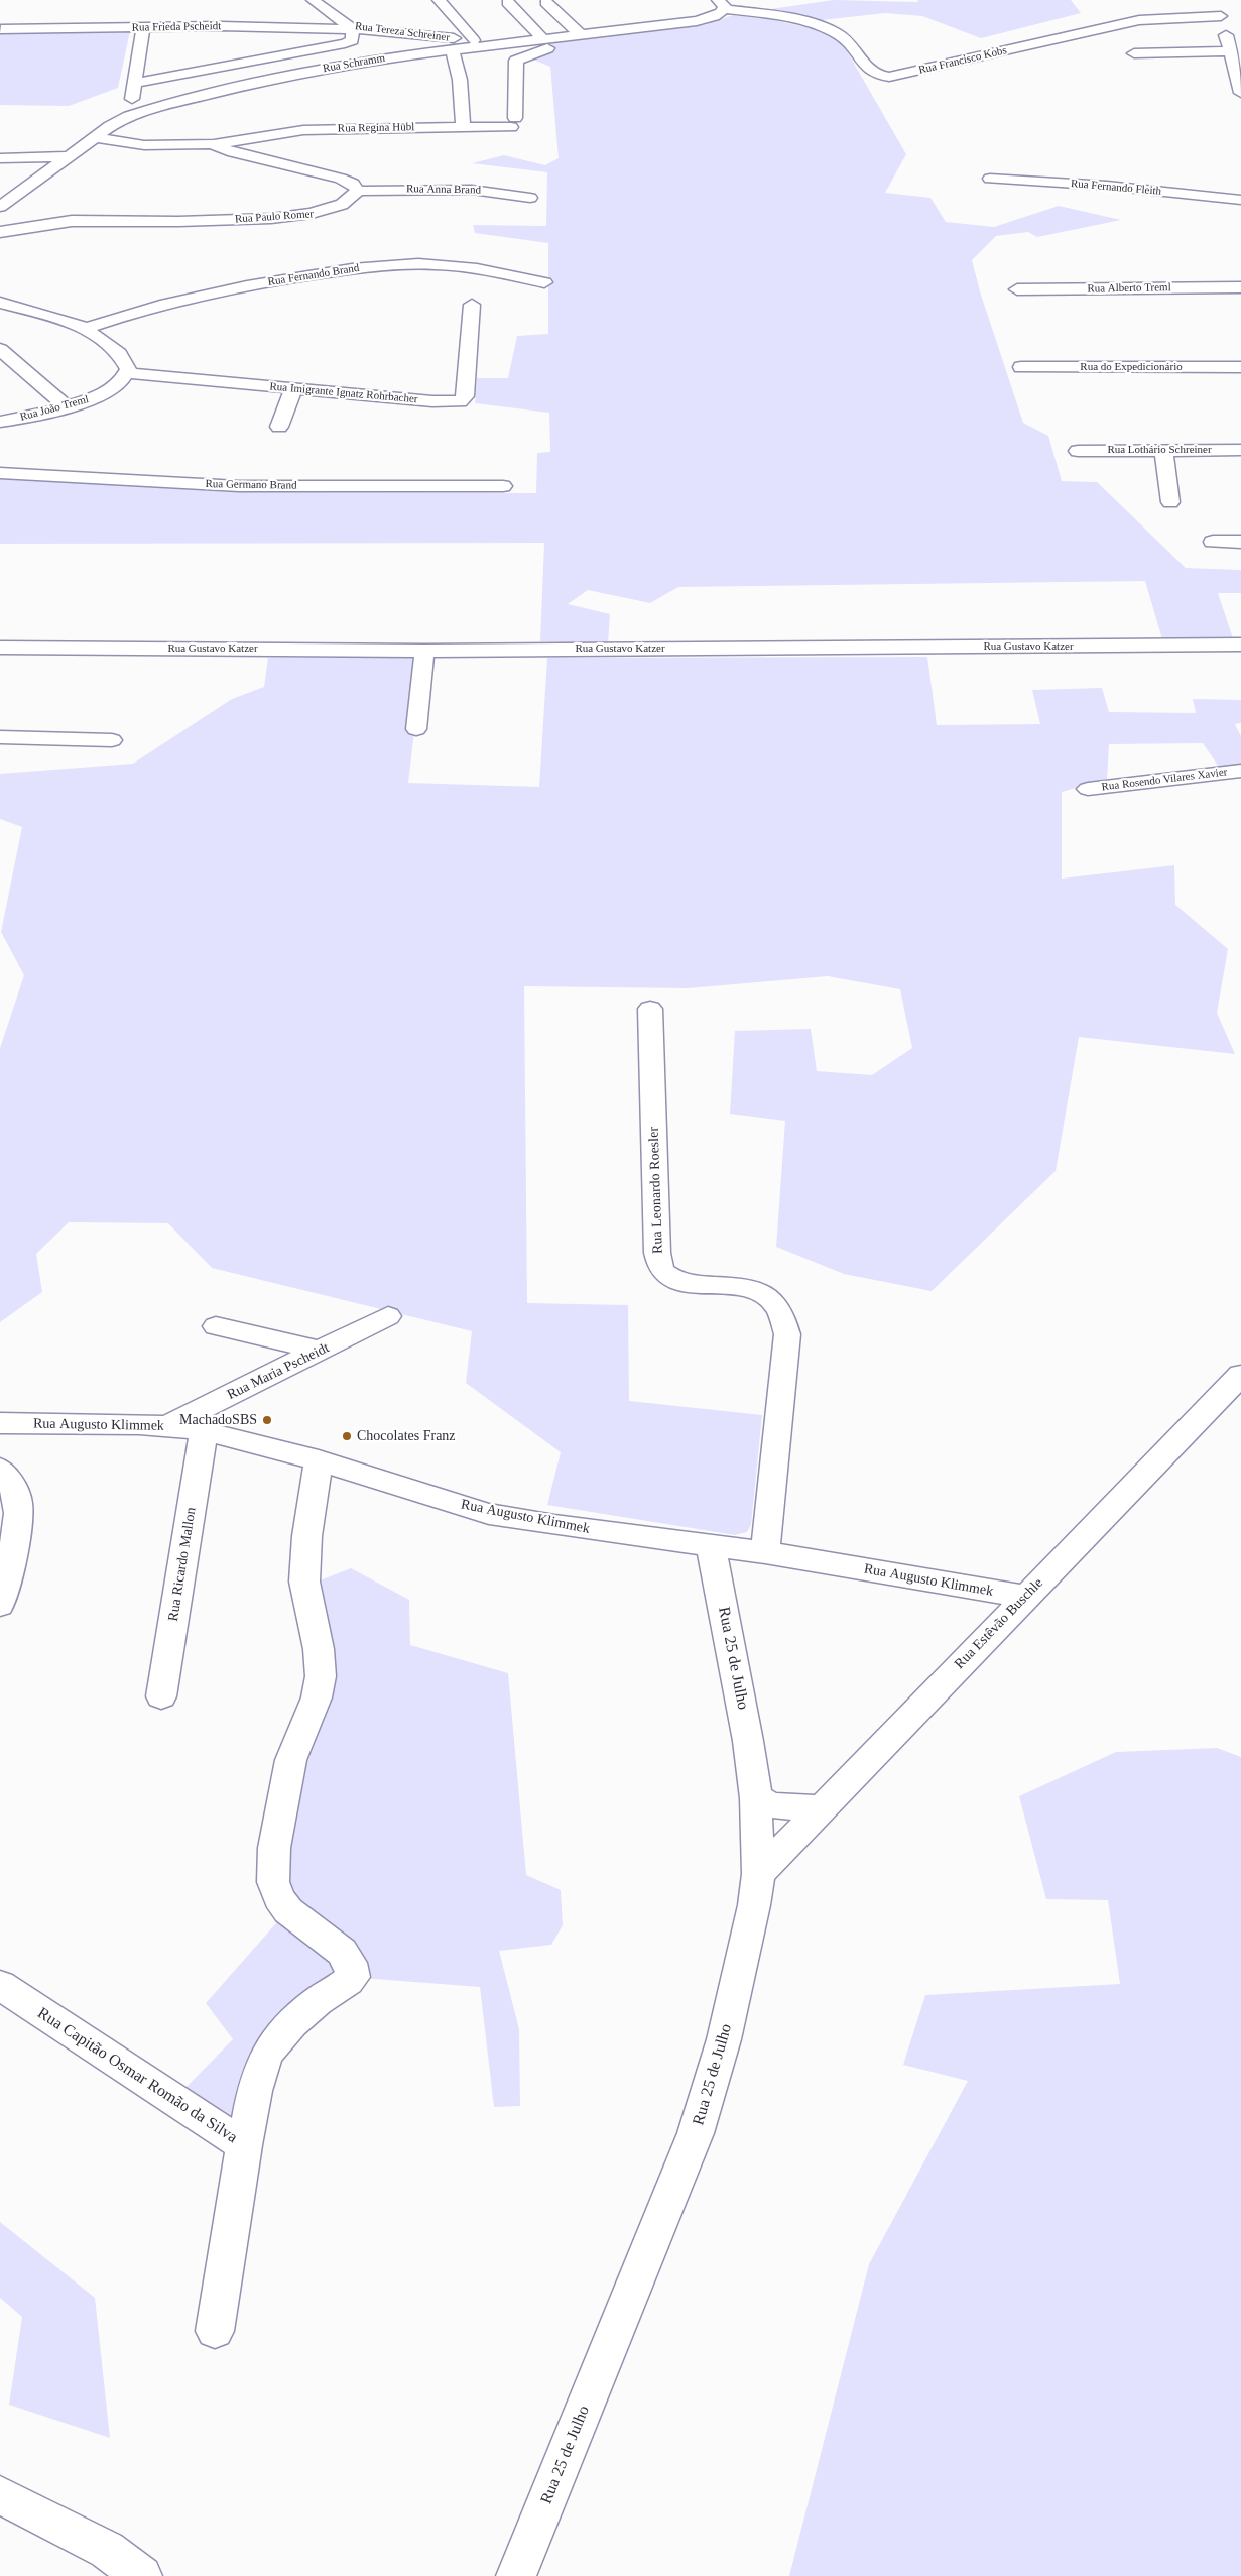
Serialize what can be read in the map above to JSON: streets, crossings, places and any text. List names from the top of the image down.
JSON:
{
  "streets": {
    "street": [
      "Rua Frieda Pscheidt",
      "Rua Tereza Schreiner",
      "Rua Francisco Kobs",
      "Rua Schramm",
      "Rua Regina Hübl",
      "Rua Fernando Fleith",
      "Rua Anna Brand",
      "Rua Paulo Romer",
      "Rua Fernando Brand",
      "Rua Alberto Treml",
      "Rua do Expedicionário",
      "Rua Imigrante Ignatz Rohrbacher",
      "Rua João Treml",
      "Rua Lothário Schreiner",
      "Rua Germano Brand",
      "Rua Gustavo Katzer",
      "Rua Rosendo Vilares Xavier",
      "Rua Leonardo Roesler",
      "Rua Maria Pscheidt",
      "Rua Augusto Klimmek",
      "Rua Ricardo Mallon",
      "Rua Estêvão Buschle",
      "Rua 25 de Julho",
      "Rua Capitão Osmar Romão da Silva"
    ]
  },
  "crossings": [
    ["Rua Frieda Pscheidt", "Rua Tereza Schreiner"],
    ["Rua Tereza Schreiner", "Rua Schramm"],
    ["Rua Francisco Kobs", "Rua Schramm"],
    ["Rua Schramm", "Rua Regina Hübl"],
    ["Rua Anna Brand", "Rua Paulo Romer"],
    ["Rua Imigrante Ignatz Rohrbacher", "Rua João Treml"],
    ["Rua Leonardo Roesler", "Rua Augusto Klimmek"],
    ["Rua Maria Pscheidt", "Rua Augusto Klimmek"],
    ["Rua Augusto Klimmek", "Rua Ricardo Mallon"],
    ["Rua Augusto Klimmek", "Rua Estêvão Buschle"],
    ["Rua Augusto Klimmek", "Rua 25 de Julho"],
    ["Rua Estêvão Buschle", "Rua 25 de Julho"]
  ],
  "places": ["MachadoSBS", "Chocolates Franz"]
}
